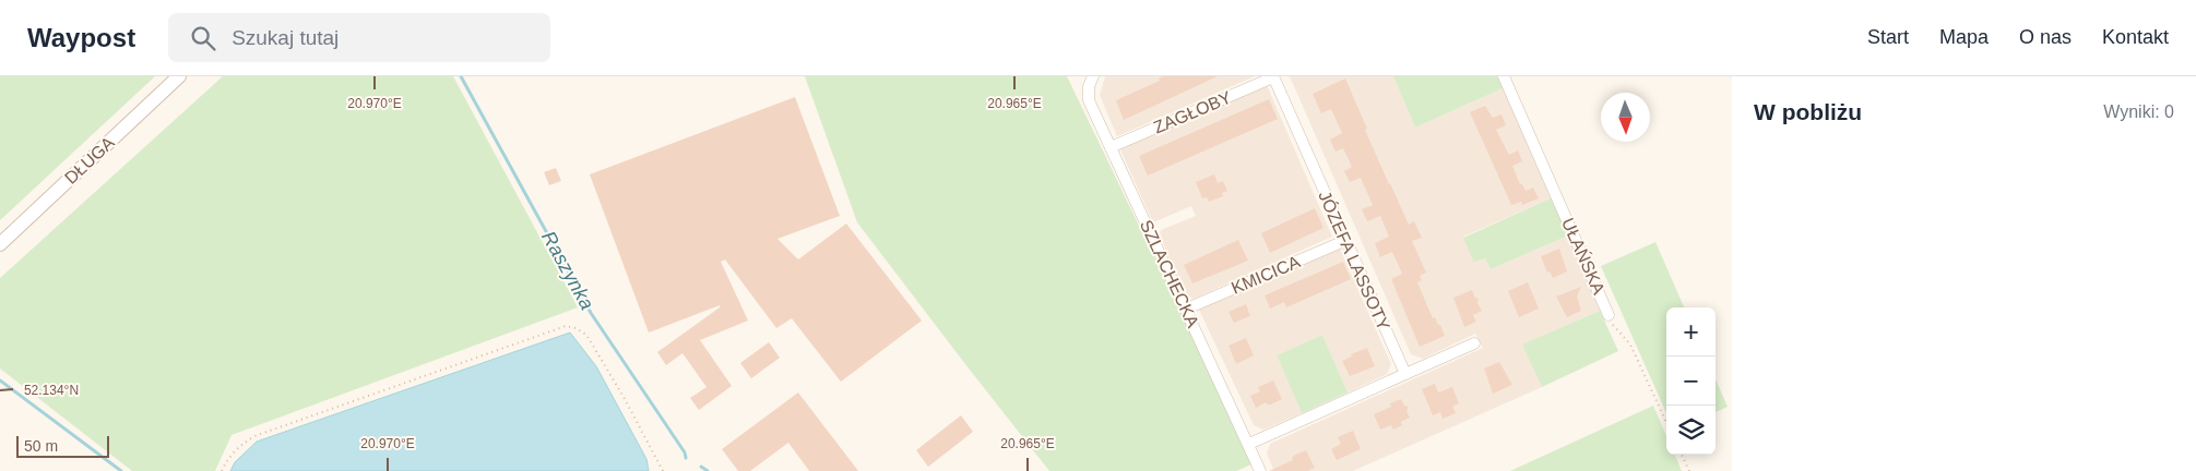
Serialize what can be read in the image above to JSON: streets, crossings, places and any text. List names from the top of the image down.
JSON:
{
  "streets": {
    "street": [
      "ZAGŁOBY",
      "DŁUGA",
      "UŁAŃSKA",
      "JÓZEFA LASSOTY",
      "SZLACHECKA",
      "KMICICA"
    ]
  },
  "crossings": [
    ["ZAGŁOBY", "JÓZEFA LASSOTY"],
    ["ZAGŁOBY", "SZLACHECKA"],
    ["JÓZEFA LASSOTY", "KMICICA"],
    ["SZLACHECKA", "KMICICA"]
  ],
  "water": ["Raszynka"],
  "scale_bar": "50 m",
  "north": "bottom",
  "page": {
    "header": "Waypost",
    "search": "Szukaj tutaj",
    "nav": [
      "Start",
      "Mapa",
      "O nas",
      "Kontakt"
    ],
    "heading": ["W pobliżu", "Wyniki: 0"],
    "map_buttons": ["+", "−"],
    "scale": "50 m"
  },
  "coordinates": ["20.970°E", "20.965°E", "52.134°N"]
}
